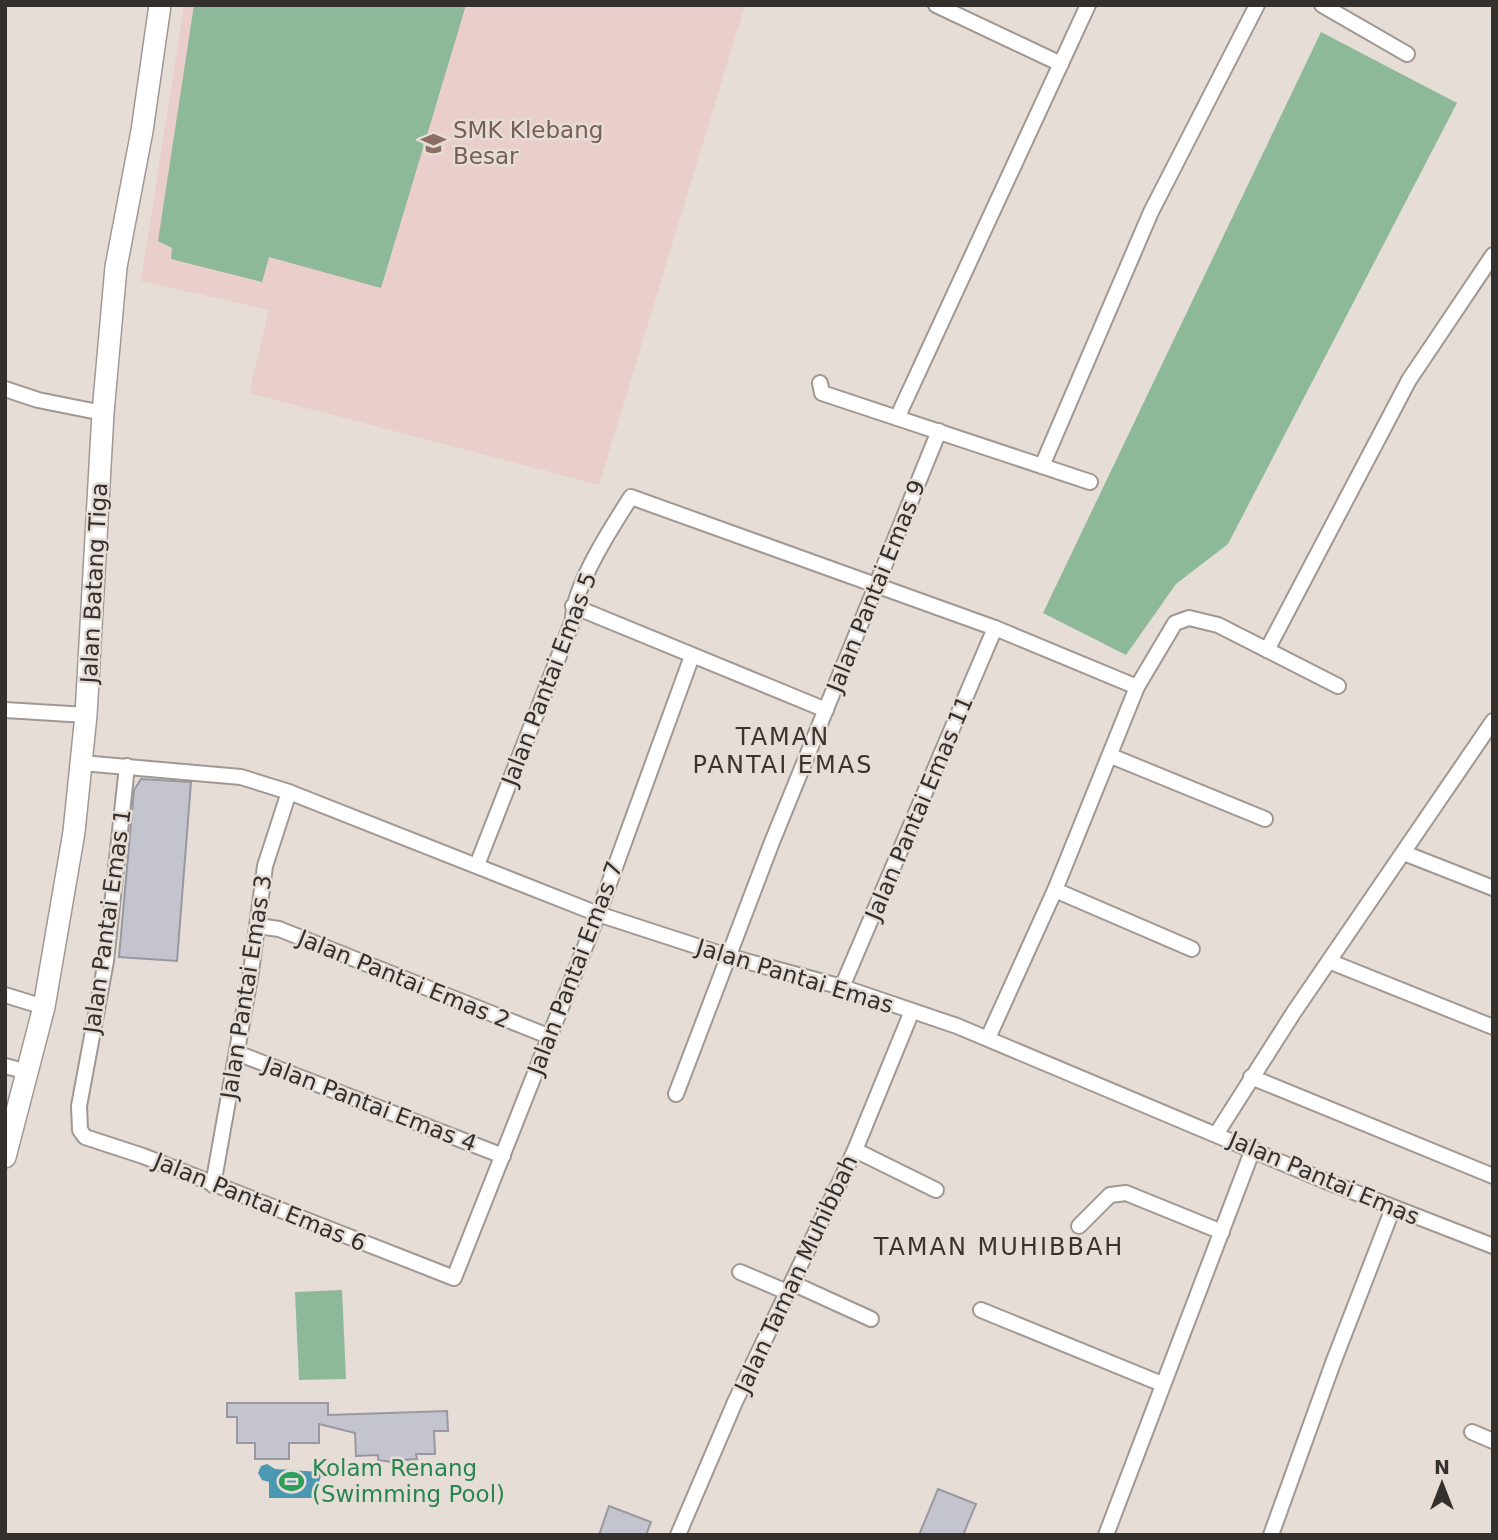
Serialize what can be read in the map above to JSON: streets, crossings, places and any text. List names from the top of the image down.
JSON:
{
  "streets": {
    "main road": ["Jalan Batang Tiga"],
    "street": [
      "Jalan Pantai Emas 9",
      "Jalan Pantai Emas 5",
      "Jalan Pantai Emas 11",
      "Jalan Pantai Emas 1",
      "Jalan Pantai Emas 7",
      "Jalan Pantai Emas",
      "Jalan Pantai Emas 2",
      "Jalan Pantai Emas 3",
      "Jalan Pantai Emas 4",
      "Jalan Pantai Emas 6",
      "Jalan Taman Muhibbah"
    ]
  },
  "crossings": [
    ["Jalan Batang Tiga", "Jalan Pantai Emas"],
    ["Jalan Pantai Emas 9", "Jalan Pantai Emas 5"],
    ["Jalan Pantai Emas 9", "Jalan Pantai Emas"],
    ["Jalan Pantai Emas 5", "Jalan Pantai Emas"],
    ["Jalan Pantai Emas 11", "Jalan Pantai Emas"],
    ["Jalan Pantai Emas 1", "Jalan Pantai Emas"],
    ["Jalan Pantai Emas 1", "Jalan Pantai Emas 6"],
    ["Jalan Pantai Emas 7", "Jalan Pantai Emas"],
    ["Jalan Pantai Emas 7", "Jalan Pantai Emas 2"],
    ["Jalan Pantai Emas 7", "Jalan Pantai Emas 4"],
    ["Jalan Pantai Emas 7", "Jalan Pantai Emas 6"],
    ["Jalan Pantai Emas", "Jalan Pantai Emas 3"],
    ["Jalan Pantai Emas", "Jalan Taman Muhibbah"],
    ["Jalan Pantai Emas 2", "Jalan Pantai Emas 3"],
    ["Jalan Pantai Emas 3", "Jalan Pantai Emas 4"],
    ["Jalan Pantai Emas 3", "Jalan Pantai Emas 6"]
  ],
  "districts": ["TAMAN PANTAI EMAS", "TAMAN MUHIBBAH"],
  "places": {
    "school or university": ["SMK Klebang Besar"],
    "sports": ["Kolam Renang (Swimming Pool)"]
  },
  "north": "top"
}
